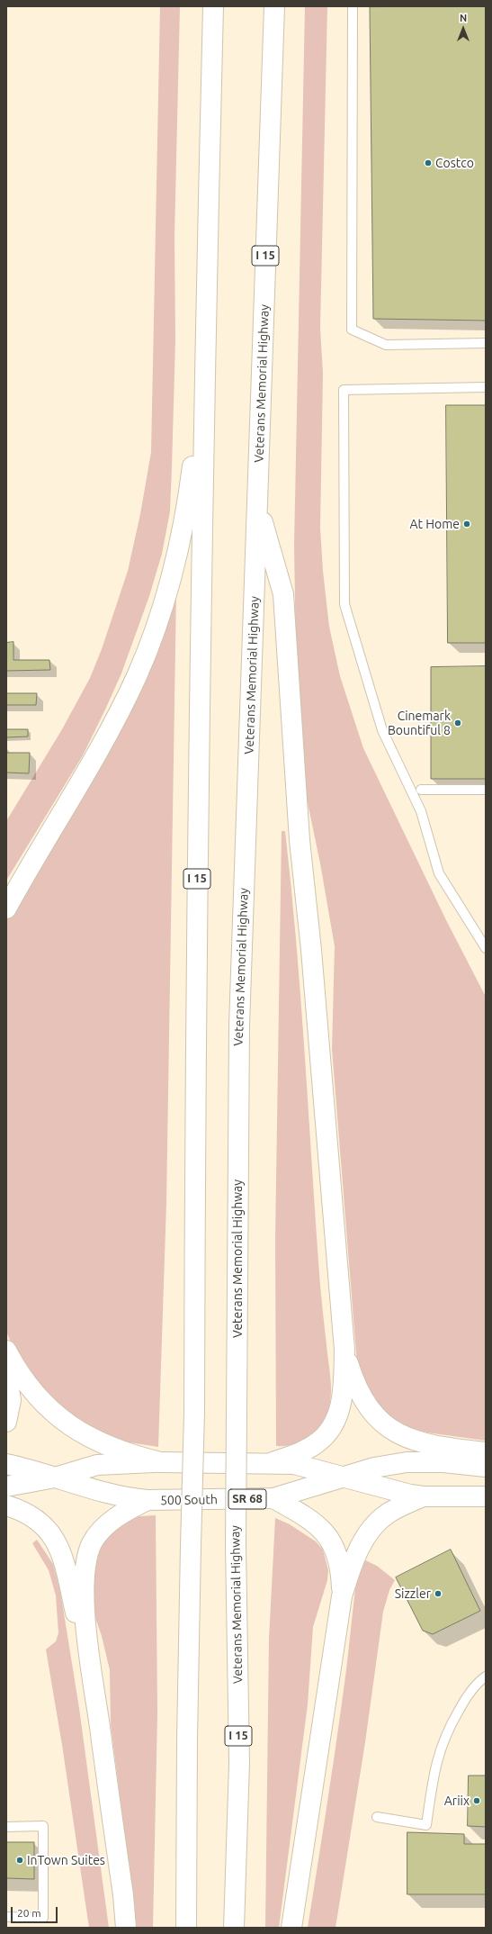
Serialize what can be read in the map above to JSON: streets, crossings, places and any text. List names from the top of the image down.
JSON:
{
  "streets": {
    "main road": [
      "I 15",
      "Veterans Memorial Highway",
      "SR 68",
      "500 South"
    ]
  },
  "places": [
    "Costco",
    "At Home",
    "Cinemark Bountiful 8",
    "Sizzler",
    "Ariix",
    "InTown Suites"
  ],
  "scale_bar": "20 m",
  "north": "top"
}
